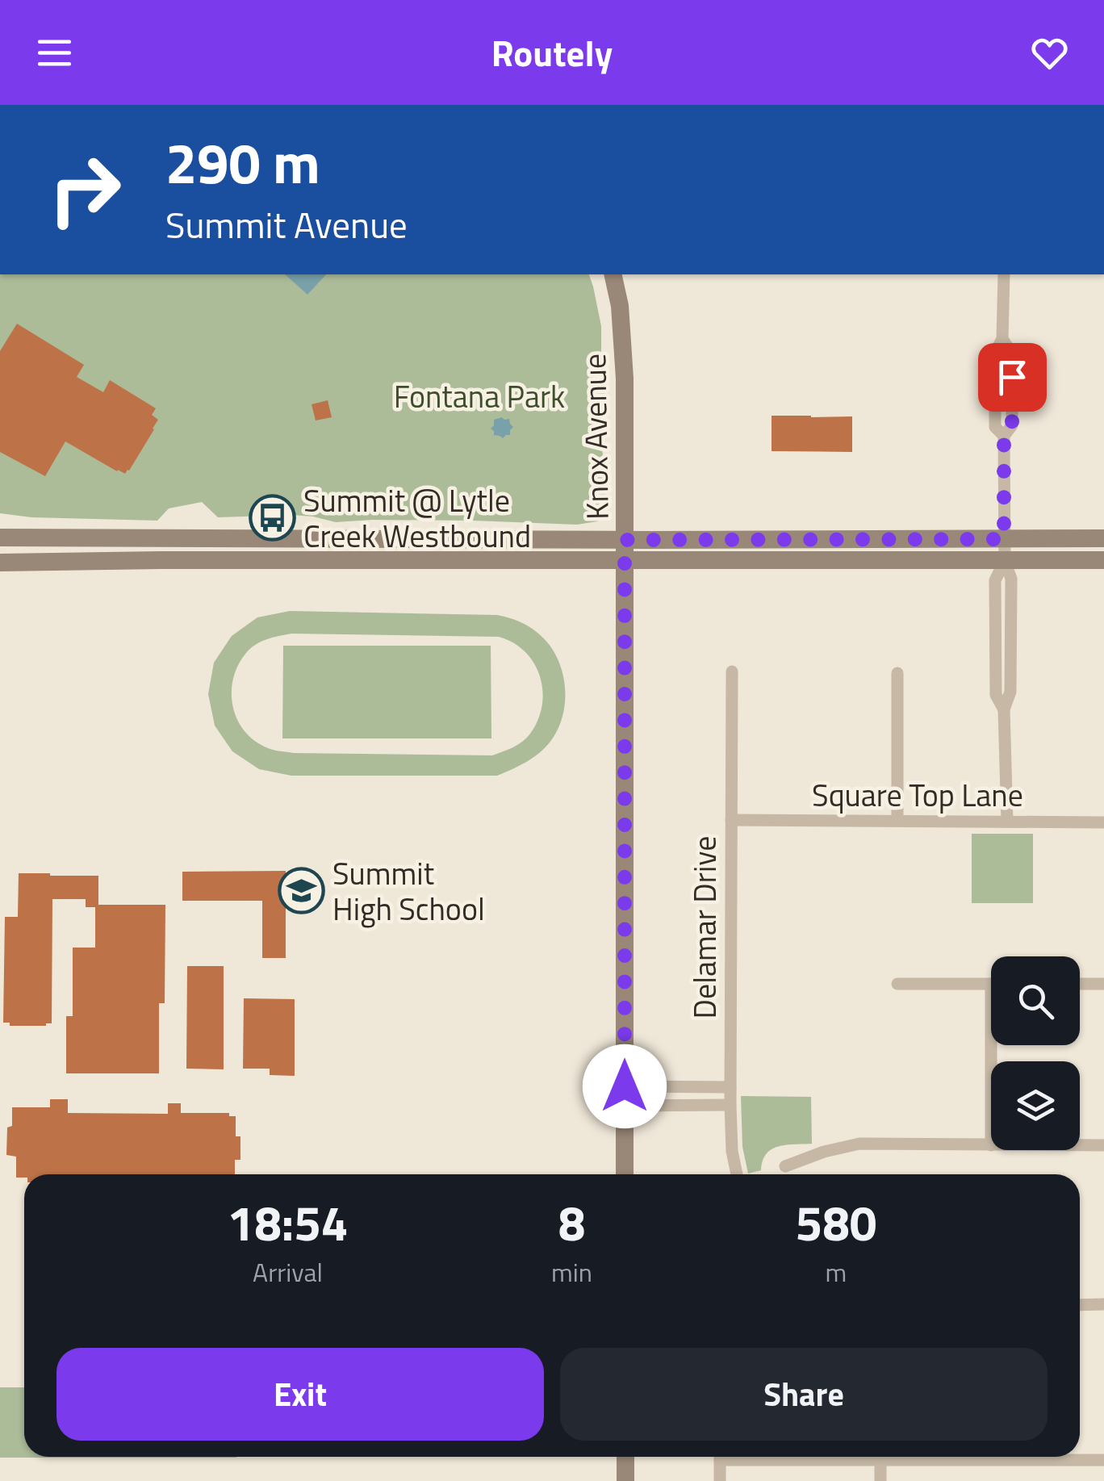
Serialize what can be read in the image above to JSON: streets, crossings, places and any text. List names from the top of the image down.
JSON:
{
  "streets": {
    "main road": ["Knox Avenue"],
    "street": ["Square Top Lane", "Delamar Drive"]
  },
  "crossings": [
    ["Square Top Lane", "Delamar Drive"]
  ],
  "parks": ["Fontana Park"],
  "places": {
    "bus stop": ["Summit @ Lytle Creek Westbound"],
    "school or university": ["Summit High School"]
  },
  "page": {
    "header": "Routely",
    "turn": ["290 m", "Summit Avenue"],
    "eta": [
      "18:54",
      "Arrival",
      "8",
      "min",
      "580",
      "m"
    ],
    "buttons": ["Exit", "Share"]
  }
}
